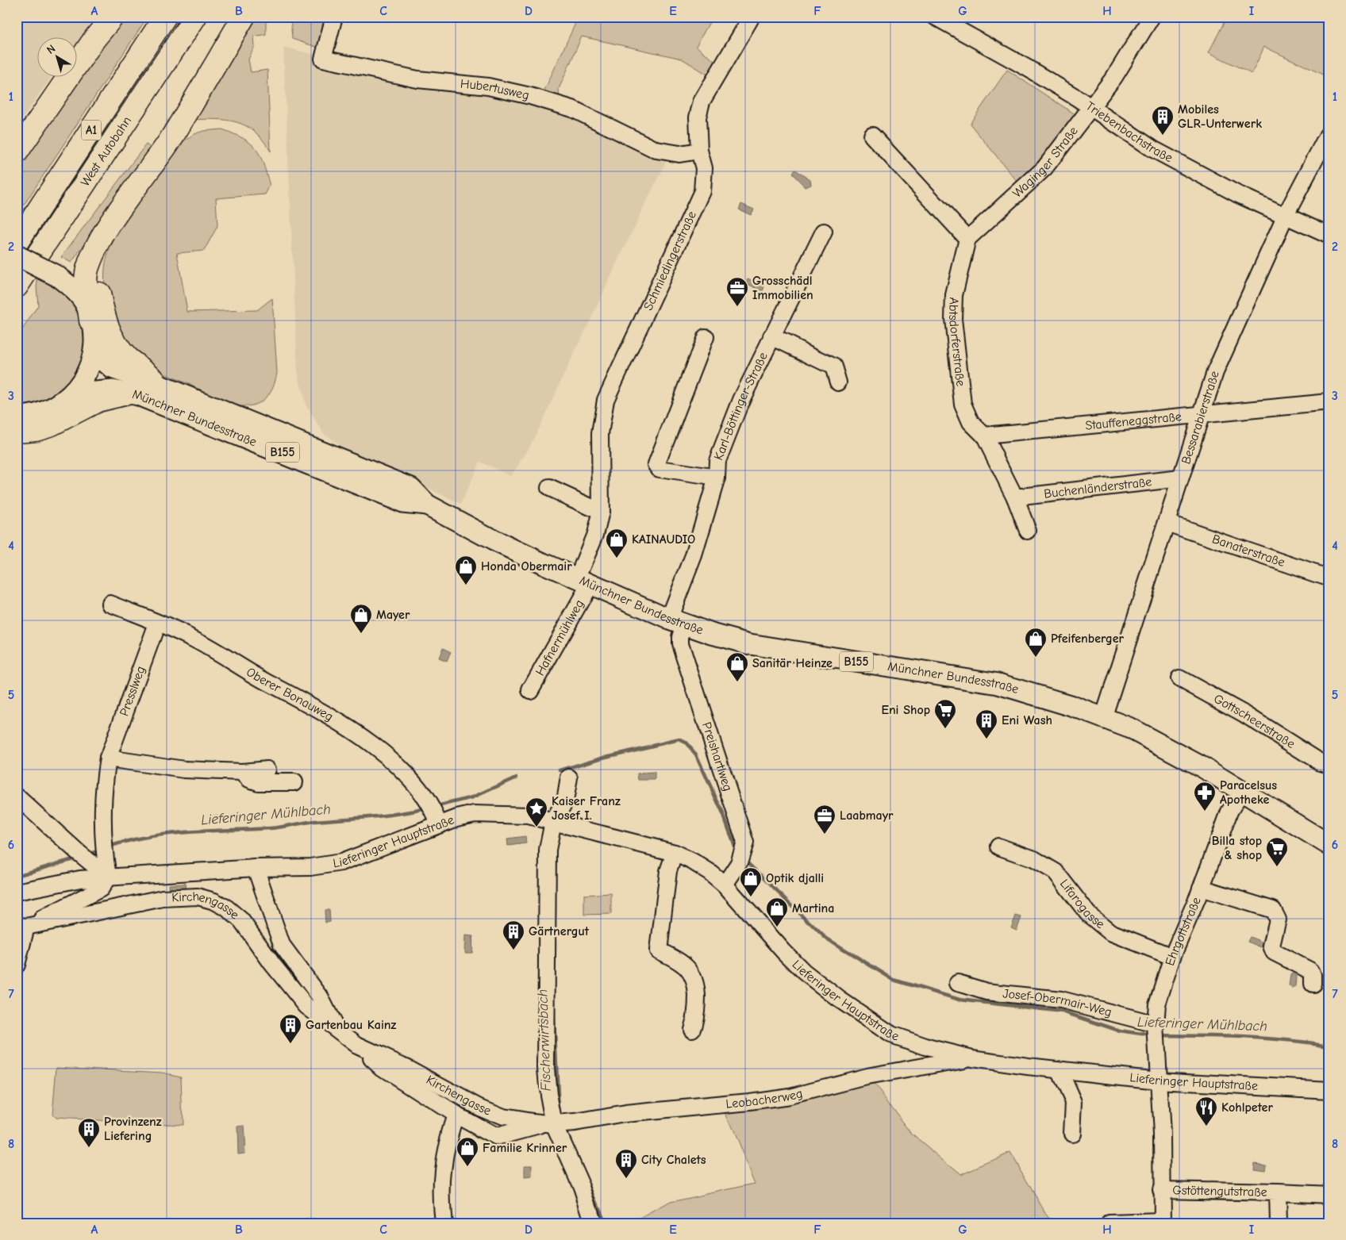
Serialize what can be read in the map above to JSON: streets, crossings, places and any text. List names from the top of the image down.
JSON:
{
  "streets": {
    "highway": ["A1", "West Autobahn"],
    "main road": ["Münchner Bundesstraße", "B155"],
    "street": [
      "Hubertusweg",
      "Triebenbachstraße",
      "Waginger Straße",
      "Schmiedingerstraße",
      "Abtsdorferstraße",
      "Karl-Böttinger-Straße",
      "Bessarabierstraße",
      "Stauffeneggstraße",
      "Buchenländerstraße",
      "Banaterstraße",
      "Hafnermühlweg",
      "Presslweg",
      "Oberer Bonauweg",
      "Gottscheerstraße",
      "Preishartlweg",
      "Lieferinger Hauptstraße",
      "Lifarogasse",
      "Kirchengasse",
      "Ehrgottstraße",
      "Josef-Obermair-Weg",
      "Leobacherweg",
      "Gstöttengutstraße"
    ]
  },
  "crossings": [
    ["Hubertusweg", "Schmiedingerstraße"],
    ["Triebenbachstraße", "Waginger Straße"],
    ["Triebenbachstraße", "Bessarabierstraße"],
    ["Waginger Straße", "Abtsdorferstraße"],
    ["Schmiedingerstraße", "Münchner Bundesstraße"],
    ["Schmiedingerstraße", "Hafnermühlweg"],
    ["Abtsdorferstraße", "Stauffeneggstraße"],
    ["Karl-Böttinger-Straße", "Münchner Bundesstraße"],
    ["Karl-Böttinger-Straße", "Preishartlweg"],
    ["Bessarabierstraße", "Münchner Bundesstraße"],
    ["Bessarabierstraße", "Stauffeneggstraße"],
    ["Bessarabierstraße", "Buchenländerstraße"],
    ["Bessarabierstraße", "Banaterstraße"],
    ["Münchner Bundesstraße", "Hafnermühlweg"],
    ["Münchner Bundesstraße", "Preishartlweg"],
    ["Münchner Bundesstraße", "Ehrgottstraße"],
    ["Presslweg", "Oberer Bonauweg"],
    ["Presslweg", "Lieferinger Hauptstraße"],
    ["Oberer Bonauweg", "Lieferinger Hauptstraße"],
    ["Preishartlweg", "Lieferinger Hauptstraße"],
    ["Lieferinger Hauptstraße", "Kirchengasse"],
    ["Lieferinger Hauptstraße", "Ehrgottstraße"],
    ["Lieferinger Hauptstraße", "Leobacherweg"],
    ["Lieferinger Hauptstraße", "Gstöttengutstraße"],
    ["Lifarogasse", "Ehrgottstraße"],
    ["Kirchengasse", "Leobacherweg"],
    ["Ehrgottstraße", "Josef-Obermair-Weg"],
    ["Ehrgottstraße", "Gstöttengutstraße"]
  ],
  "water": ["Lieferinger Mühlbach", "Fischerwirtsbach"],
  "places": {
    "building": [
      "Mobiles GLR-Unterwerk",
      "Eni Wash",
      "Gärtnergut",
      "Gartenbau Kainz",
      "Provinzenz Liefering",
      "City Chalets"
    ],
    "office": ["Grosschädl Immobilien", "Laabmayr"],
    "shop": [
      "KAINAUDIO",
      "Honda Obermair",
      "Mayer",
      "Pfeifenberger",
      "Sanitär Heinze",
      "Optik djalli",
      "Martina",
      "Familie Krinner"
    ],
    "supermarket": ["Eni Shop", "Billa stop & shop"],
    "pharmacy": ["Paracelsus Apotheke"],
    "place": ["Kaiser Franz Josef I."],
    "restaurant": ["Kohlpeter"]
  },
  "north": "top left",
  "grid": {
    "columns": [
      "A",
      "B",
      "C",
      "D",
      "E",
      "F",
      "G",
      "H",
      "I"
    ],
    "rows": [
      "1",
      "2",
      "3",
      "4",
      "5",
      "6",
      "7",
      "8"
    ]
  }
}
